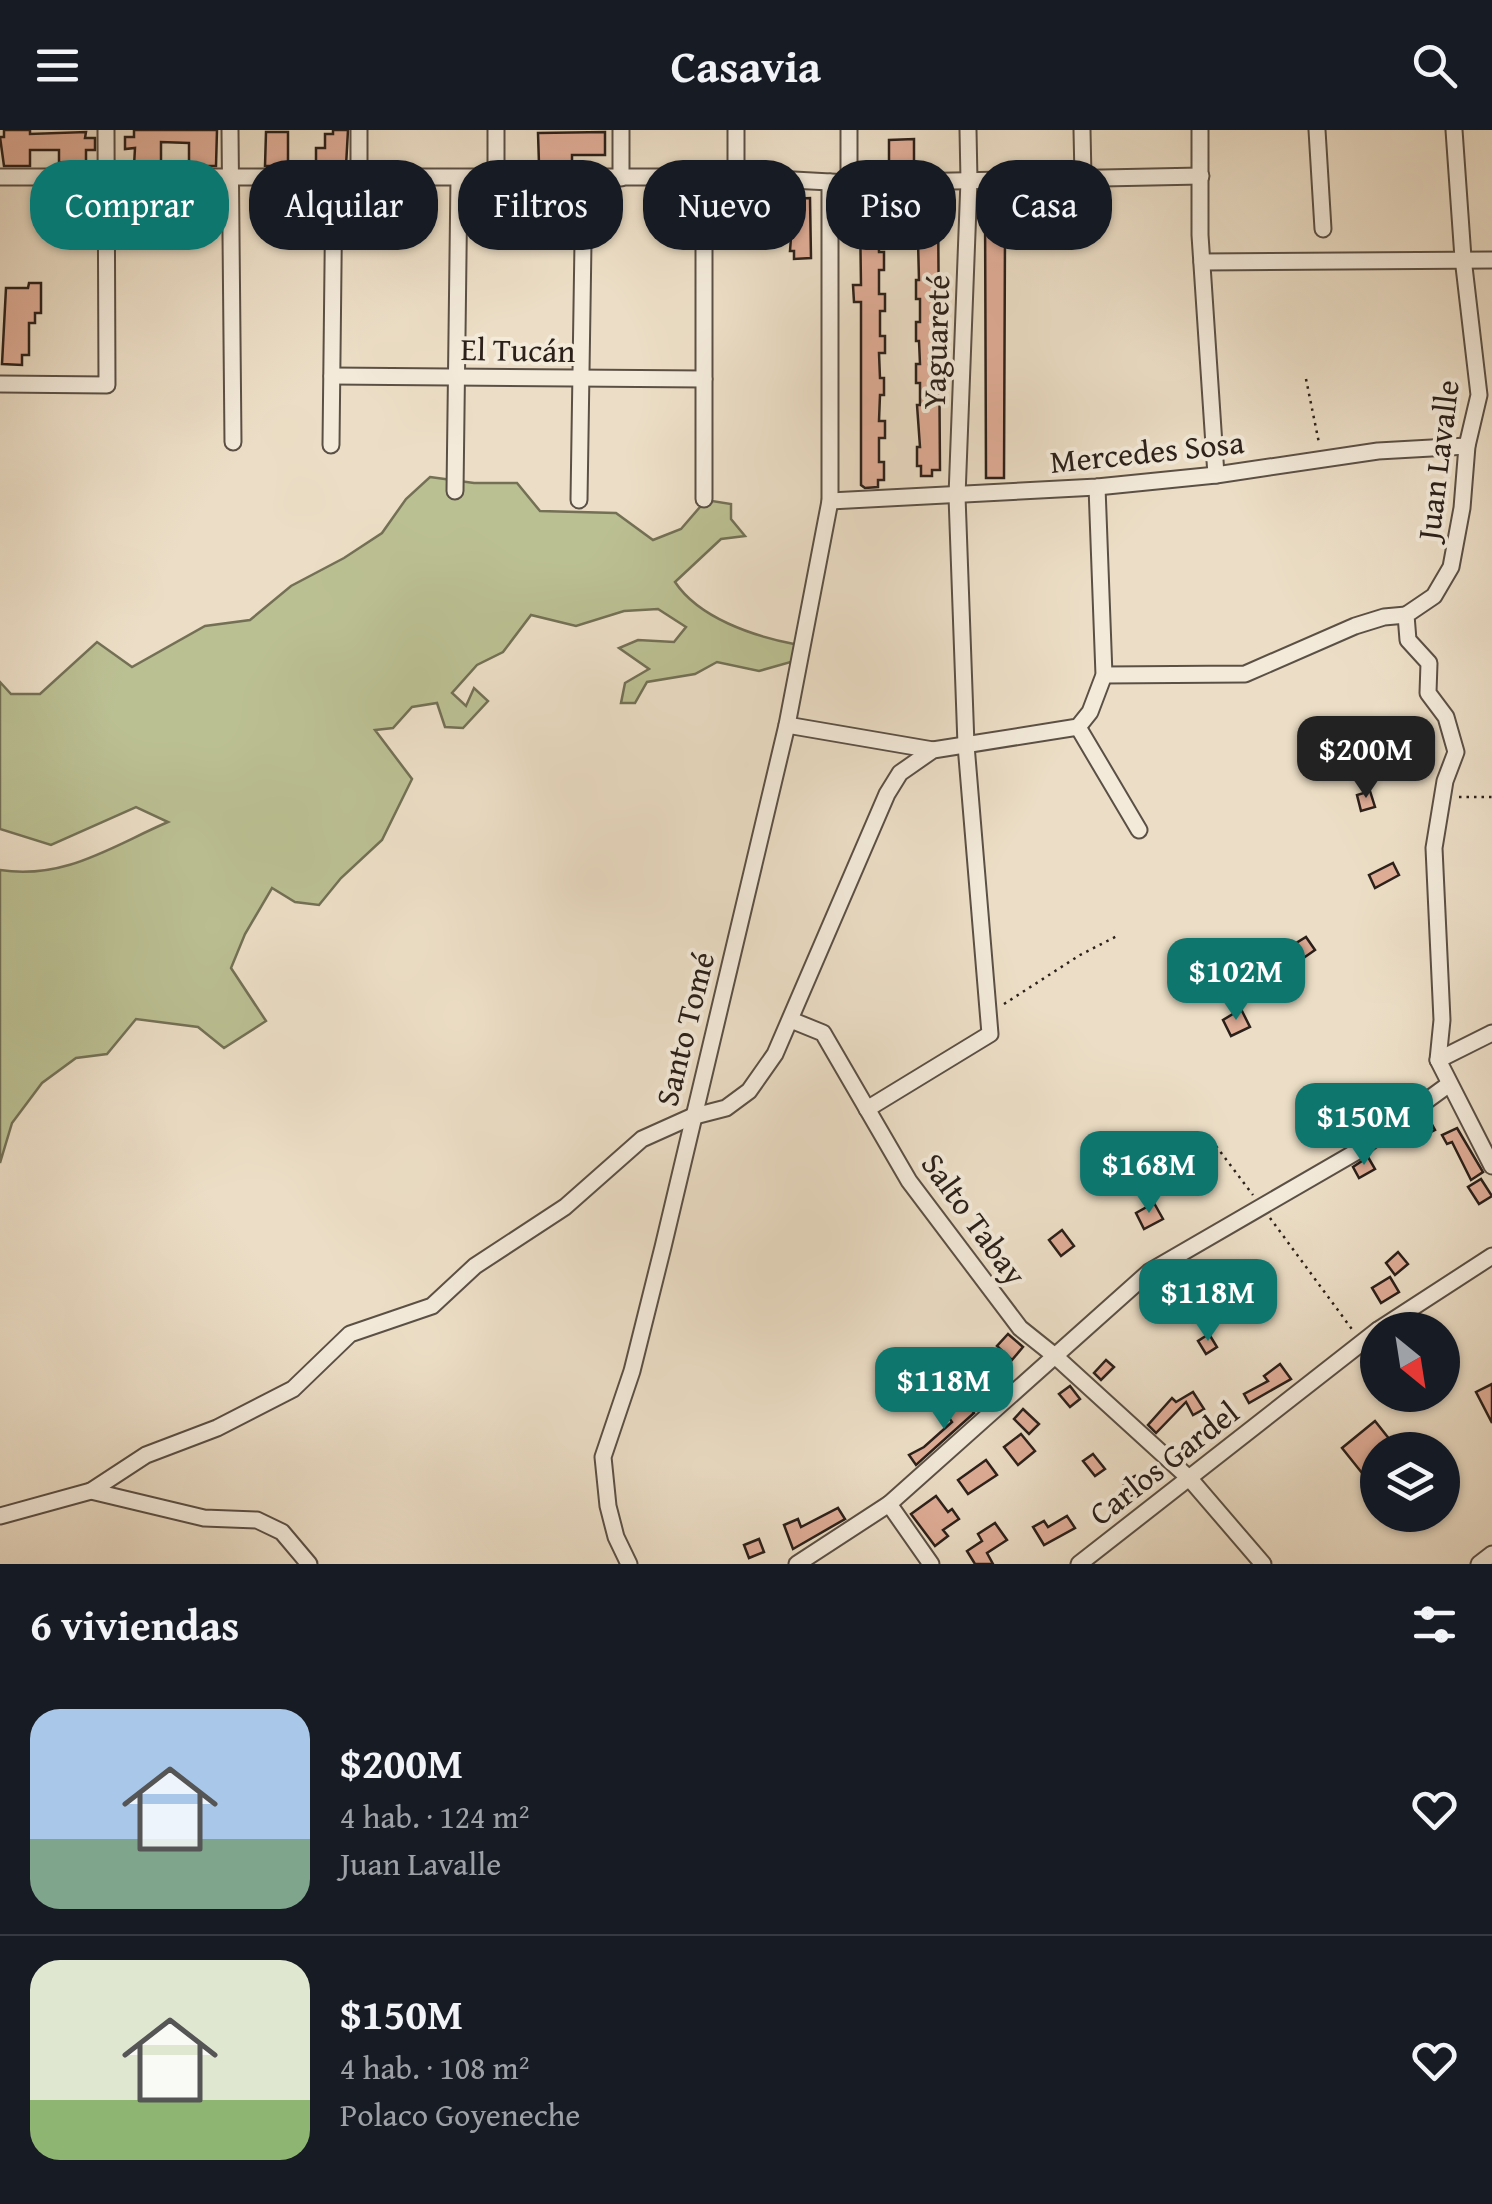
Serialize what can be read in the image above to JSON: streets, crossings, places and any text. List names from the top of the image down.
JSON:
{
  "streets": {
    "street": [
      "Yaguareté",
      "El Tucán",
      "Mercedes Sosa",
      "Juan Lavalle",
      "Santo Tomé",
      "Salto Tabay",
      "Carlos Gardel"
    ]
  },
  "crossings": [
    ["Yaguareté", "Mercedes Sosa"],
    ["Mercedes Sosa", "Juan Lavalle"],
    ["Mercedes Sosa", "Santo Tomé"],
    ["Salto Tabay", "Carlos Gardel"]
  ],
  "north": "bottom right",
  "page": {
    "header": "Casavia",
    "chip": [
      "Comprar",
      "Alquilar",
      "Filtros",
      "Nuevo",
      "Piso",
      "Casa"
    ],
    "price": [
      "$200M",
      "$102M",
      "$150M",
      "$168M",
      "$118M",
      "$118M"
    ],
    "heading": "6 viviendas",
    "list": [
      {
        "name": "$200M",
        "note": "4 hab. · 124 m² · Juan Lavalle"
      },
      {
        "name": "$150M",
        "note": "4 hab. · 108 m² · Polaco Goyeneche"
      }
    ]
  }
}
